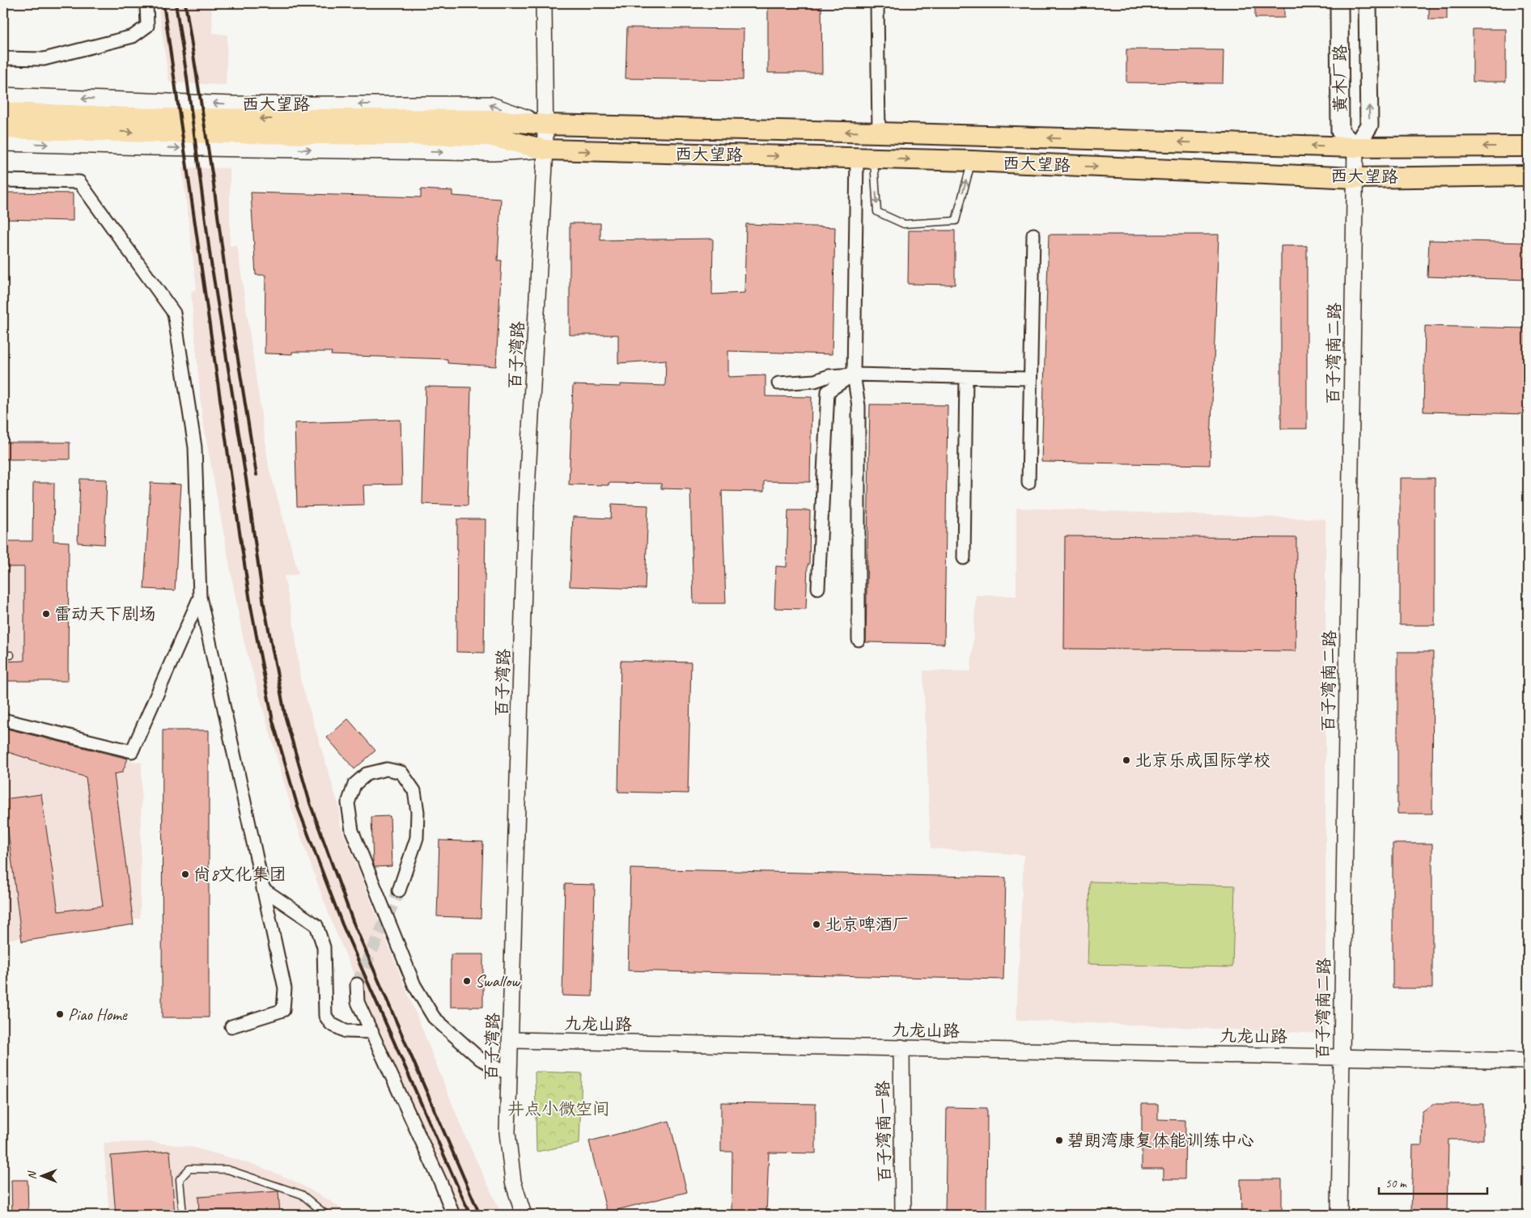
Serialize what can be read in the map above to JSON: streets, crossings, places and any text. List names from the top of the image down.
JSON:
{
  "streets": {
    "main road": ["黄木厂路", "西大望路"],
    "street": [
      "百子湾南二路",
      "百子湾路",
      "九龙山路",
      "百子湾南一路"
    ]
  },
  "crossings": [
    ["黄木厂路", "西大望路"],
    ["黄木厂路", "百子湾南二路"],
    ["西大望路", "百子湾南二路"],
    ["西大望路", "百子湾路"],
    ["百子湾南二路", "九龙山路"],
    ["百子湾路", "九龙山路"],
    ["九龙山路", "百子湾南一路"]
  ],
  "parks": ["井点小微空间"],
  "places": [
    "雷动天下剧场",
    "北京乐成国际学校",
    "尚8文化集团",
    "北京啤酒厂",
    "Swallow",
    "Piao Home",
    "碧朗湾康复体能训练中心"
  ],
  "scale_bar": "50 m",
  "north": "left"
}
